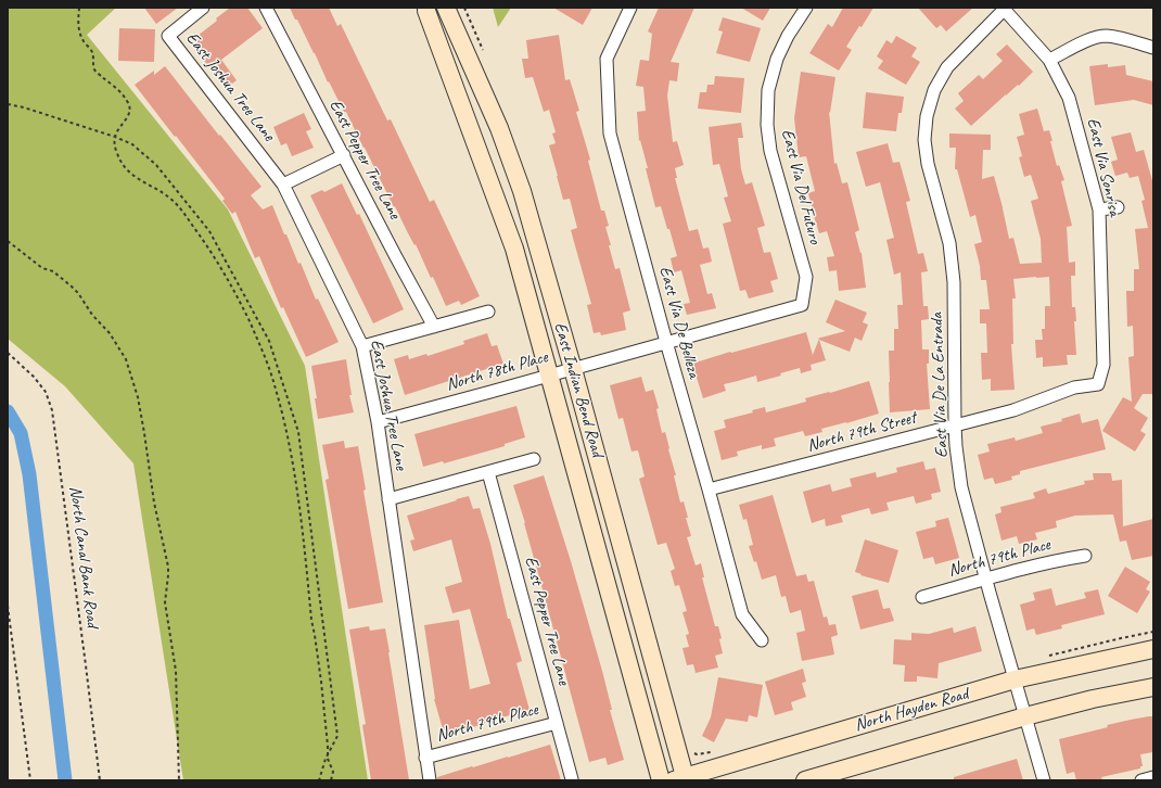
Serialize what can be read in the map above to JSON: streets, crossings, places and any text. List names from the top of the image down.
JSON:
{
  "streets": {
    "main road": ["East Indian Bend Road", "North Hayden Road"],
    "street": [
      "East Joshua Tree Lane",
      "East Pepper Tree Lane",
      "East Via Sonrisa",
      "East Via Del Futuro",
      "East Via De Belleza",
      "North 78th Place",
      "East Via De La Entrada",
      "North 79th Street",
      "North 79th Place"
    ],
    "path": ["North Canal Bank Road"]
  },
  "crossings": [
    ["East Joshua Tree Lane", "North 78th Place"],
    ["East Joshua Tree Lane", "North 79th Place"],
    ["East Pepper Tree Lane", "North 79th Place"],
    ["East Via Sonrisa", "East Via De La Entrada"],
    ["East Via Sonrisa", "North 79th Street"],
    ["East Via Del Futuro", "North 78th Place"],
    ["East Via De Belleza", "North 78th Place"],
    ["East Via De Belleza", "North 79th Street"],
    ["North 78th Place", "East Indian Bend Road"],
    ["East Via De La Entrada", "North 79th Street"],
    ["East Via De La Entrada", "North 79th Place"],
    ["East Via De La Entrada", "North Hayden Road"],
    ["East Indian Bend Road", "North Hayden Road"]
  ]
}
